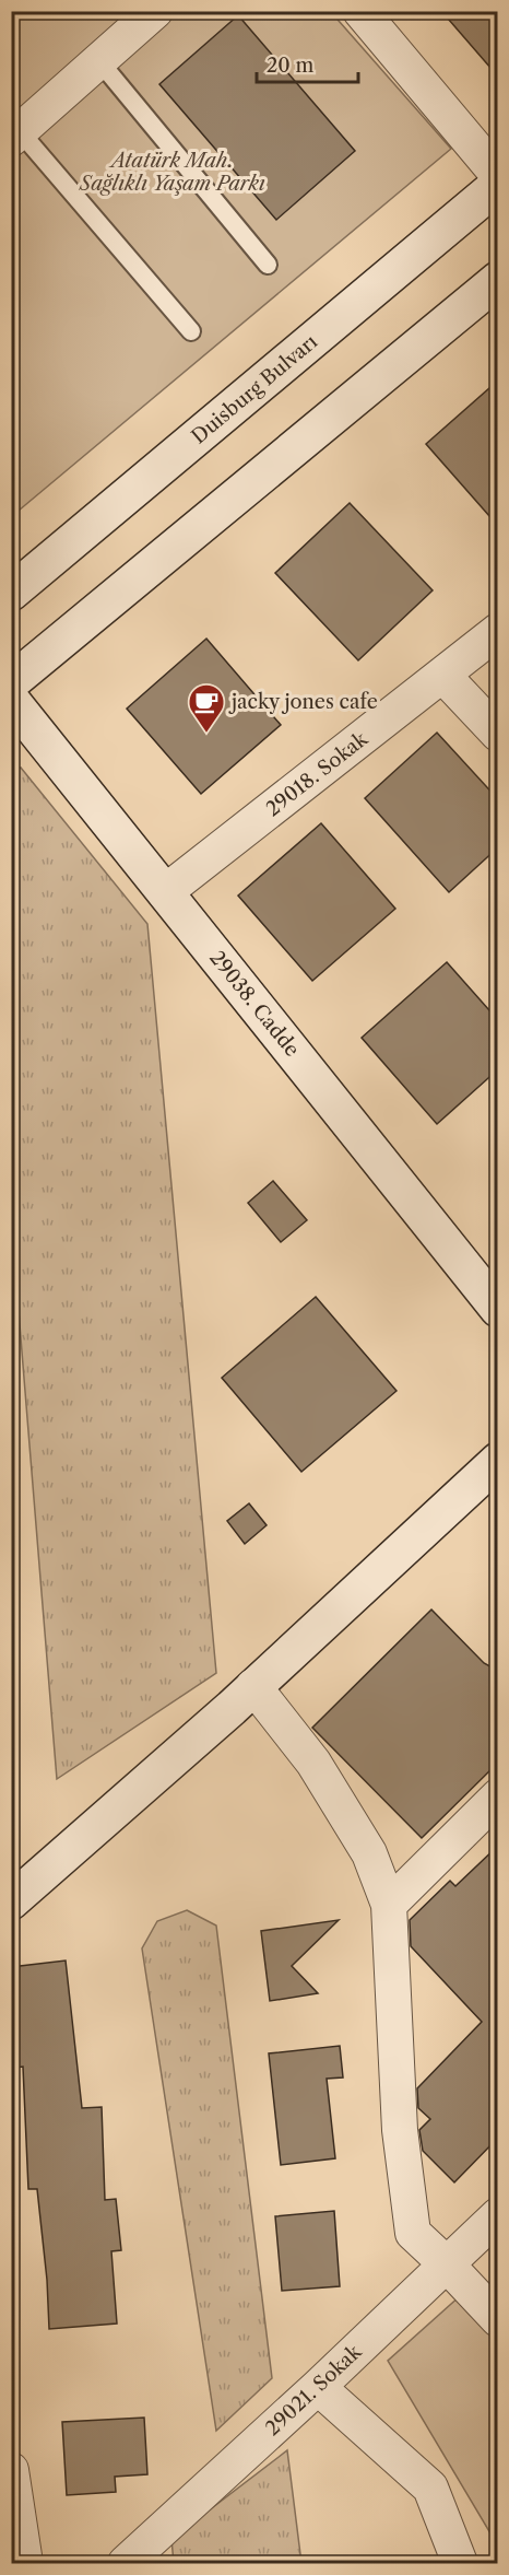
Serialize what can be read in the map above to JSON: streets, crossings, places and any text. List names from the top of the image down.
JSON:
{
  "streets": {
    "street": [
      "Duisburg Bulvarı",
      "29018. Sokak",
      "29038. Cadde",
      "29021. Sokak"
    ]
  },
  "crossings": [
    ["29018. Sokak", "29038. Cadde"]
  ],
  "parks": ["Atatürk Mah. Sağlıklı Yaşam Parkı"],
  "places": {
    "cafe": ["jacky jones cafe"]
  },
  "scale_bar": "20 m"
}
